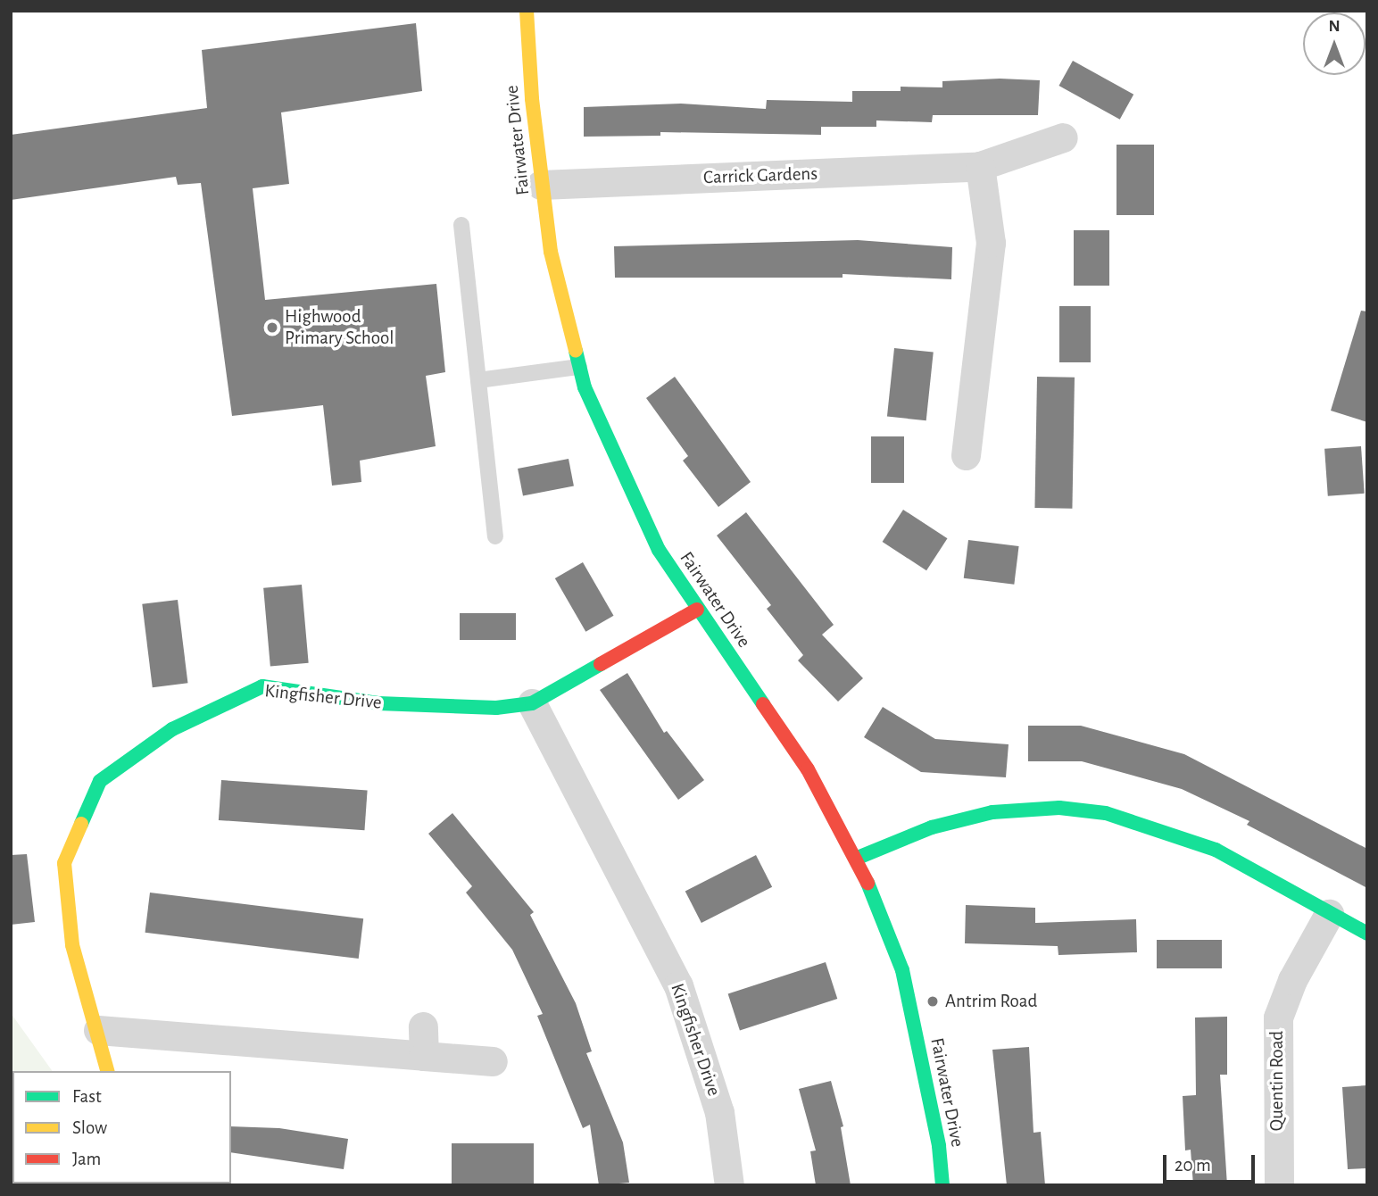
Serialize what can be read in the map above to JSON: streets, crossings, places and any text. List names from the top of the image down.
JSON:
{
  "streets": {
    "street": [
      "Fairwater Drive",
      "Carrick Gardens",
      "Kingfisher Drive",
      "Quentin Road"
    ]
  },
  "crossings": [
    ["Fairwater Drive", "Carrick Gardens"],
    ["Fairwater Drive", "Kingfisher Drive"]
  ],
  "places": ["Highwood Primary School", "Antrim Road"],
  "legend": ["Fast", "Slow", "Jam"],
  "scale_bar": "20 m",
  "north": "top"
}
